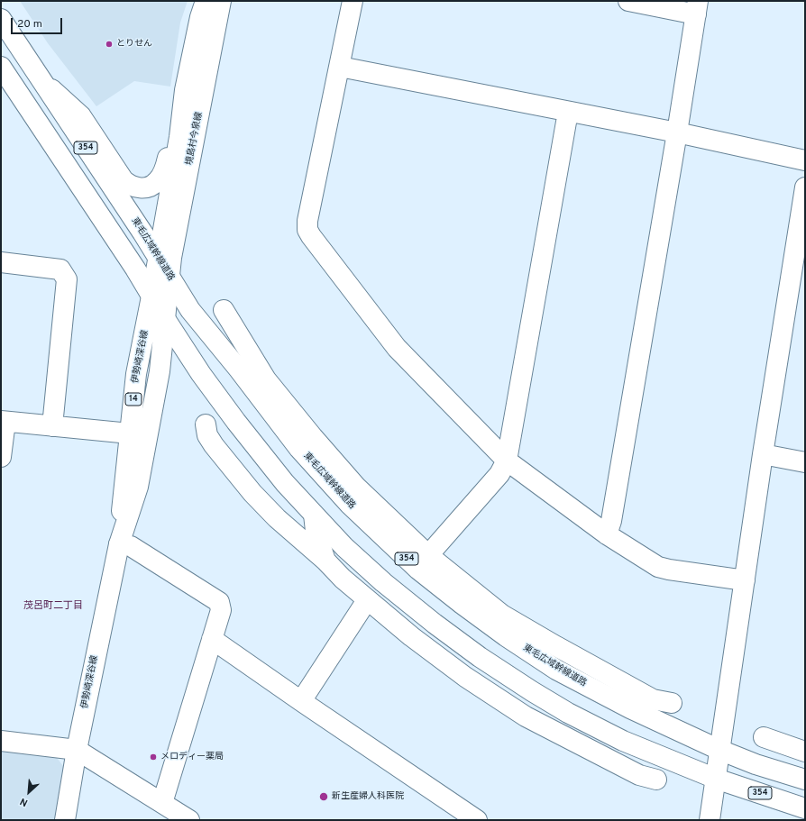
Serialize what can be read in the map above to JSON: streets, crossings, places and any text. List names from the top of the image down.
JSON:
{
  "streets": {
    "main road": [
      "境島村今泉線",
      "354",
      "東毛広域幹線道路",
      "伊勢崎深谷線",
      "14"
    ]
  },
  "crossings": [
    ["境島村今泉線", "東毛広域幹線道路"],
    ["境島村今泉線", "伊勢崎深谷線"],
    ["354", "伊勢崎深谷線"],
    ["東毛広域幹線道路", "伊勢崎深谷線"]
  ],
  "districts": ["茂呂町二丁目"],
  "places": ["とりせん", "メロディー薬局", "新生産婦人科医院"],
  "scale_bar": "20 m",
  "north": "bottom left"
}
